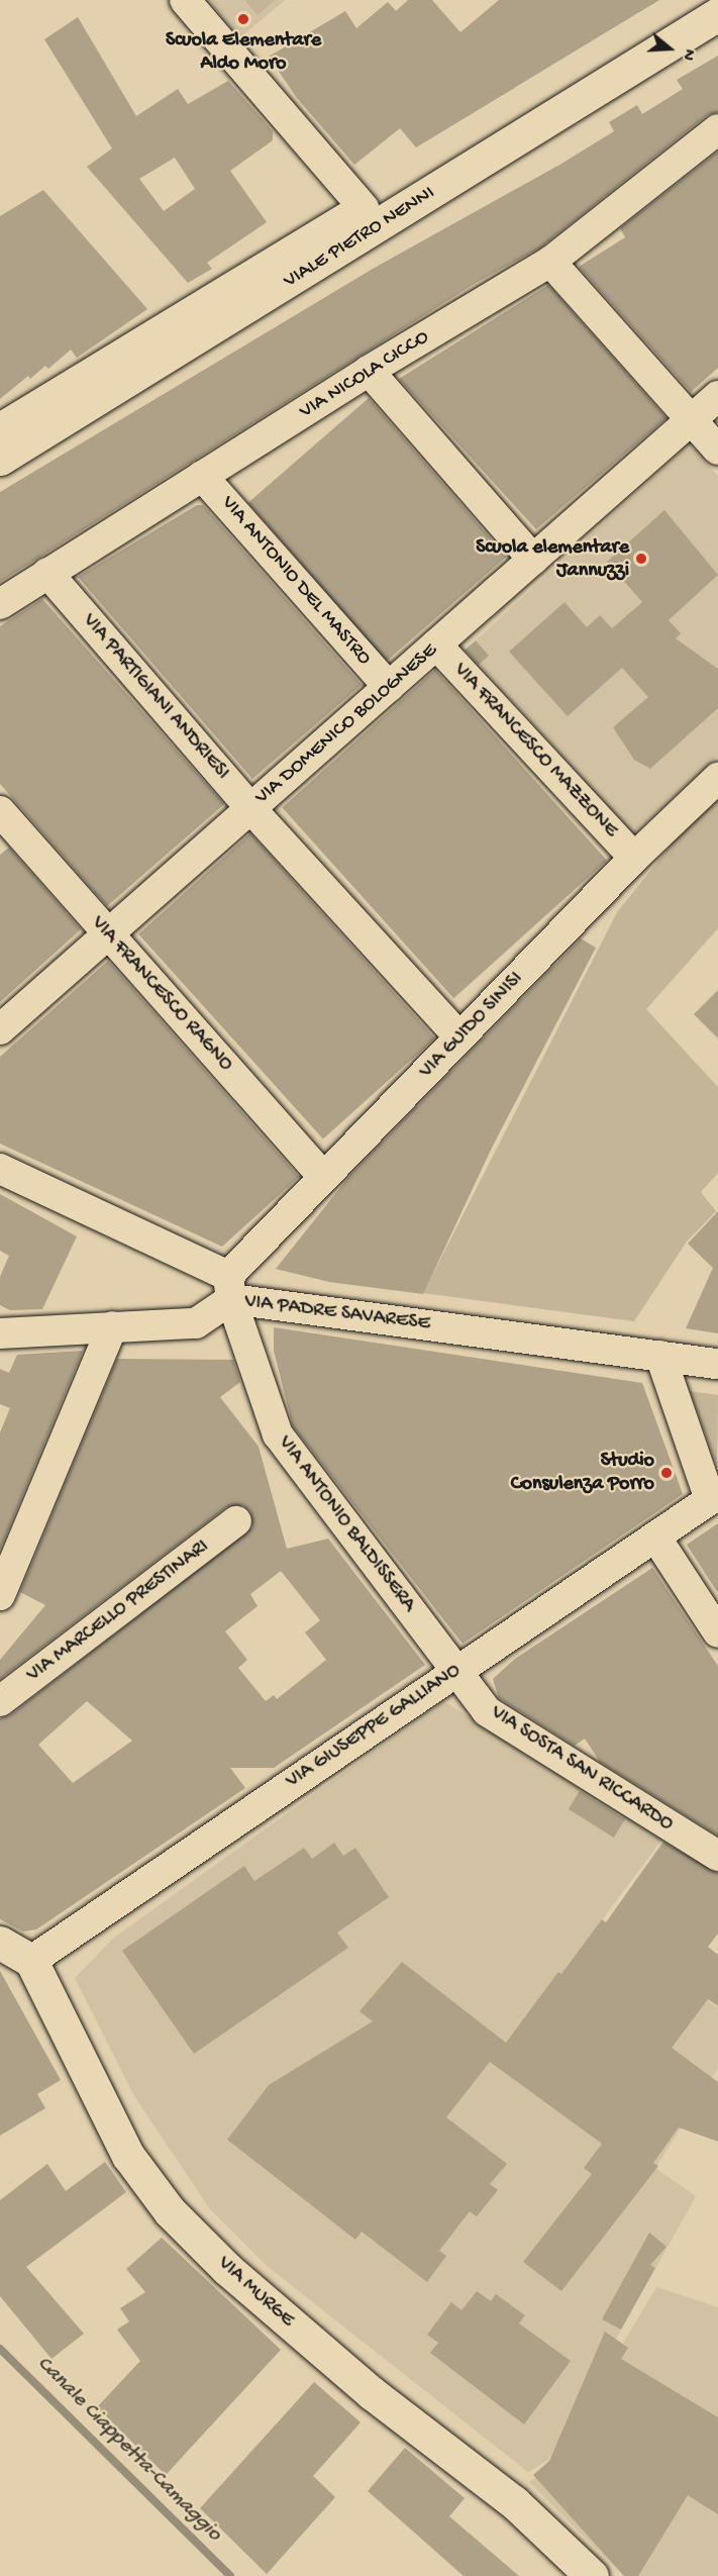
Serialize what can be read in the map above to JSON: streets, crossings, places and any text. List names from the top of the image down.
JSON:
{
  "streets": {
    "main road": ["VIALE PIETRO NENNI", "VIA MURGE"],
    "street": [
      "VIA NICOLA CICCO",
      "VIA ANTONIO DEL MASTRO",
      "VIA PARTIGIANI ANDRIESI",
      "VIA DOMENICO BOLOGNESE",
      "VIA FRANCESCO MAZZONE",
      "VIA FRANCESCO RAGNO",
      "VIA GUIDO SINISI",
      "VIA PADRE SAVARESE",
      "VIA ANTONIO BALDISSERA",
      "VIA MARCELLO PRESTINARI",
      "VIA GIUSEPPE GALLIANO",
      "VIA SOSTA SAN RICCARDO"
    ]
  },
  "crossings": [
    ["VIA NICOLA CICCO", "VIA ANTONIO DEL MASTRO"],
    ["VIA NICOLA CICCO", "VIA PARTIGIANI ANDRIESI"],
    ["VIA ANTONIO DEL MASTRO", "VIA DOMENICO BOLOGNESE"],
    ["VIA PARTIGIANI ANDRIESI", "VIA DOMENICO BOLOGNESE"],
    ["VIA PARTIGIANI ANDRIESI", "VIA GUIDO SINISI"],
    ["VIA DOMENICO BOLOGNESE", "VIA FRANCESCO MAZZONE"],
    ["VIA DOMENICO BOLOGNESE", "VIA FRANCESCO RAGNO"],
    ["VIA FRANCESCO MAZZONE", "VIA GUIDO SINISI"],
    ["VIA FRANCESCO RAGNO", "VIA GUIDO SINISI"],
    ["VIA GUIDO SINISI", "VIA PADRE SAVARESE"],
    ["VIA GUIDO SINISI", "VIA ANTONIO BALDISSERA"],
    ["VIA PADRE SAVARESE", "VIA ANTONIO BALDISSERA"],
    ["VIA ANTONIO BALDISSERA", "VIA GIUSEPPE GALLIANO"],
    ["VIA ANTONIO BALDISSERA", "VIA SOSTA SAN RICCARDO"],
    ["VIA GIUSEPPE GALLIANO", "VIA SOSTA SAN RICCARDO"],
    ["VIA GIUSEPPE GALLIANO", "VIA MURGE"]
  ],
  "water": ["Canale Ciappetta-Camaggio"],
  "places": ["Scuola Elementare Aldo Moro", "Scuola elementare Jannuzzi", "Studio Consulenza Porro"],
  "north": "right"
}
